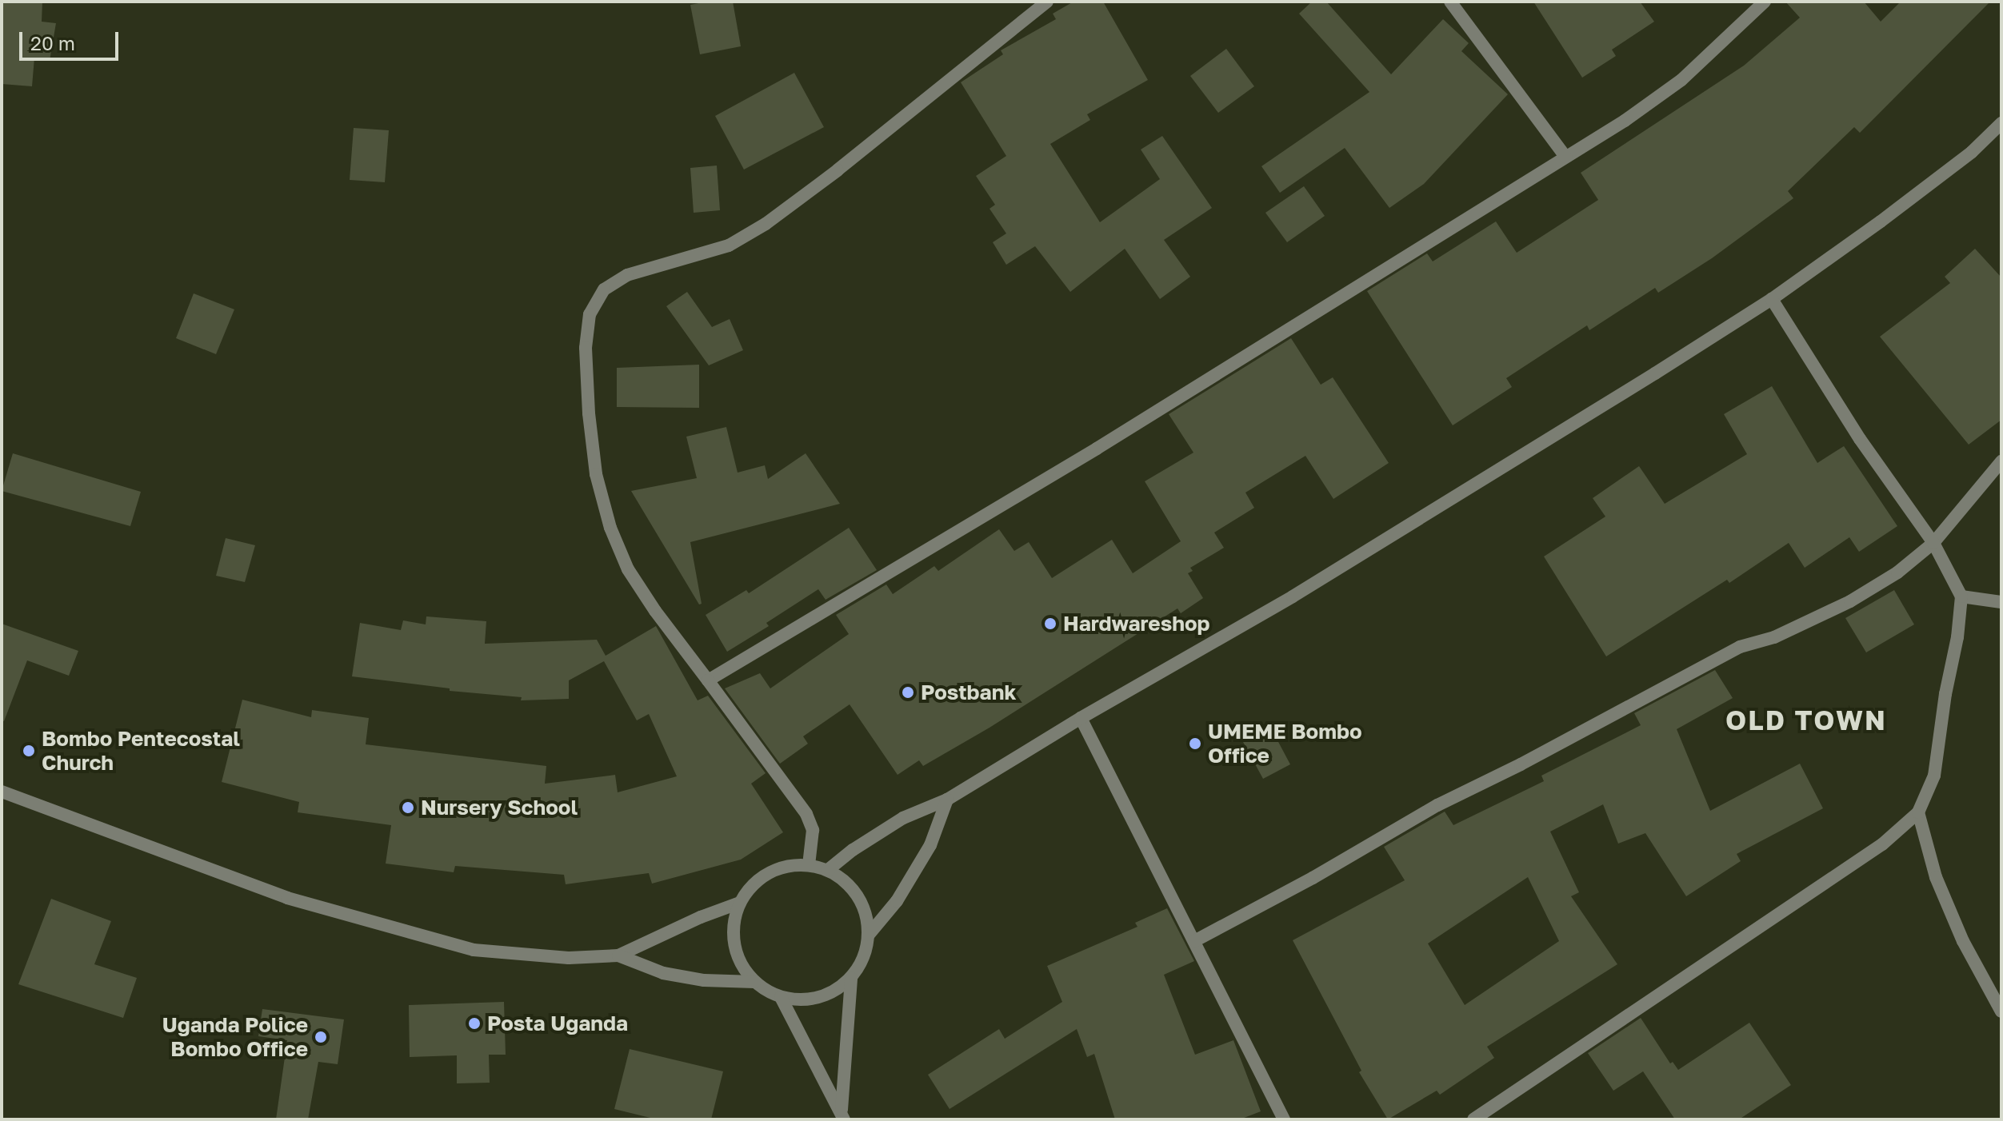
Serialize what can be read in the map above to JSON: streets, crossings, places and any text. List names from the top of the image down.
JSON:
{
  "districts": ["OLD TOWN"],
  "places": [
    "Hardwareshop",
    "Postbank",
    "UMEME Bombo Office",
    "Bombo Pentecostal Church",
    "Nursery School",
    "Posta Uganda",
    "Uganda Police Bombo Office"
  ],
  "scale_bar": "20 m"
}
